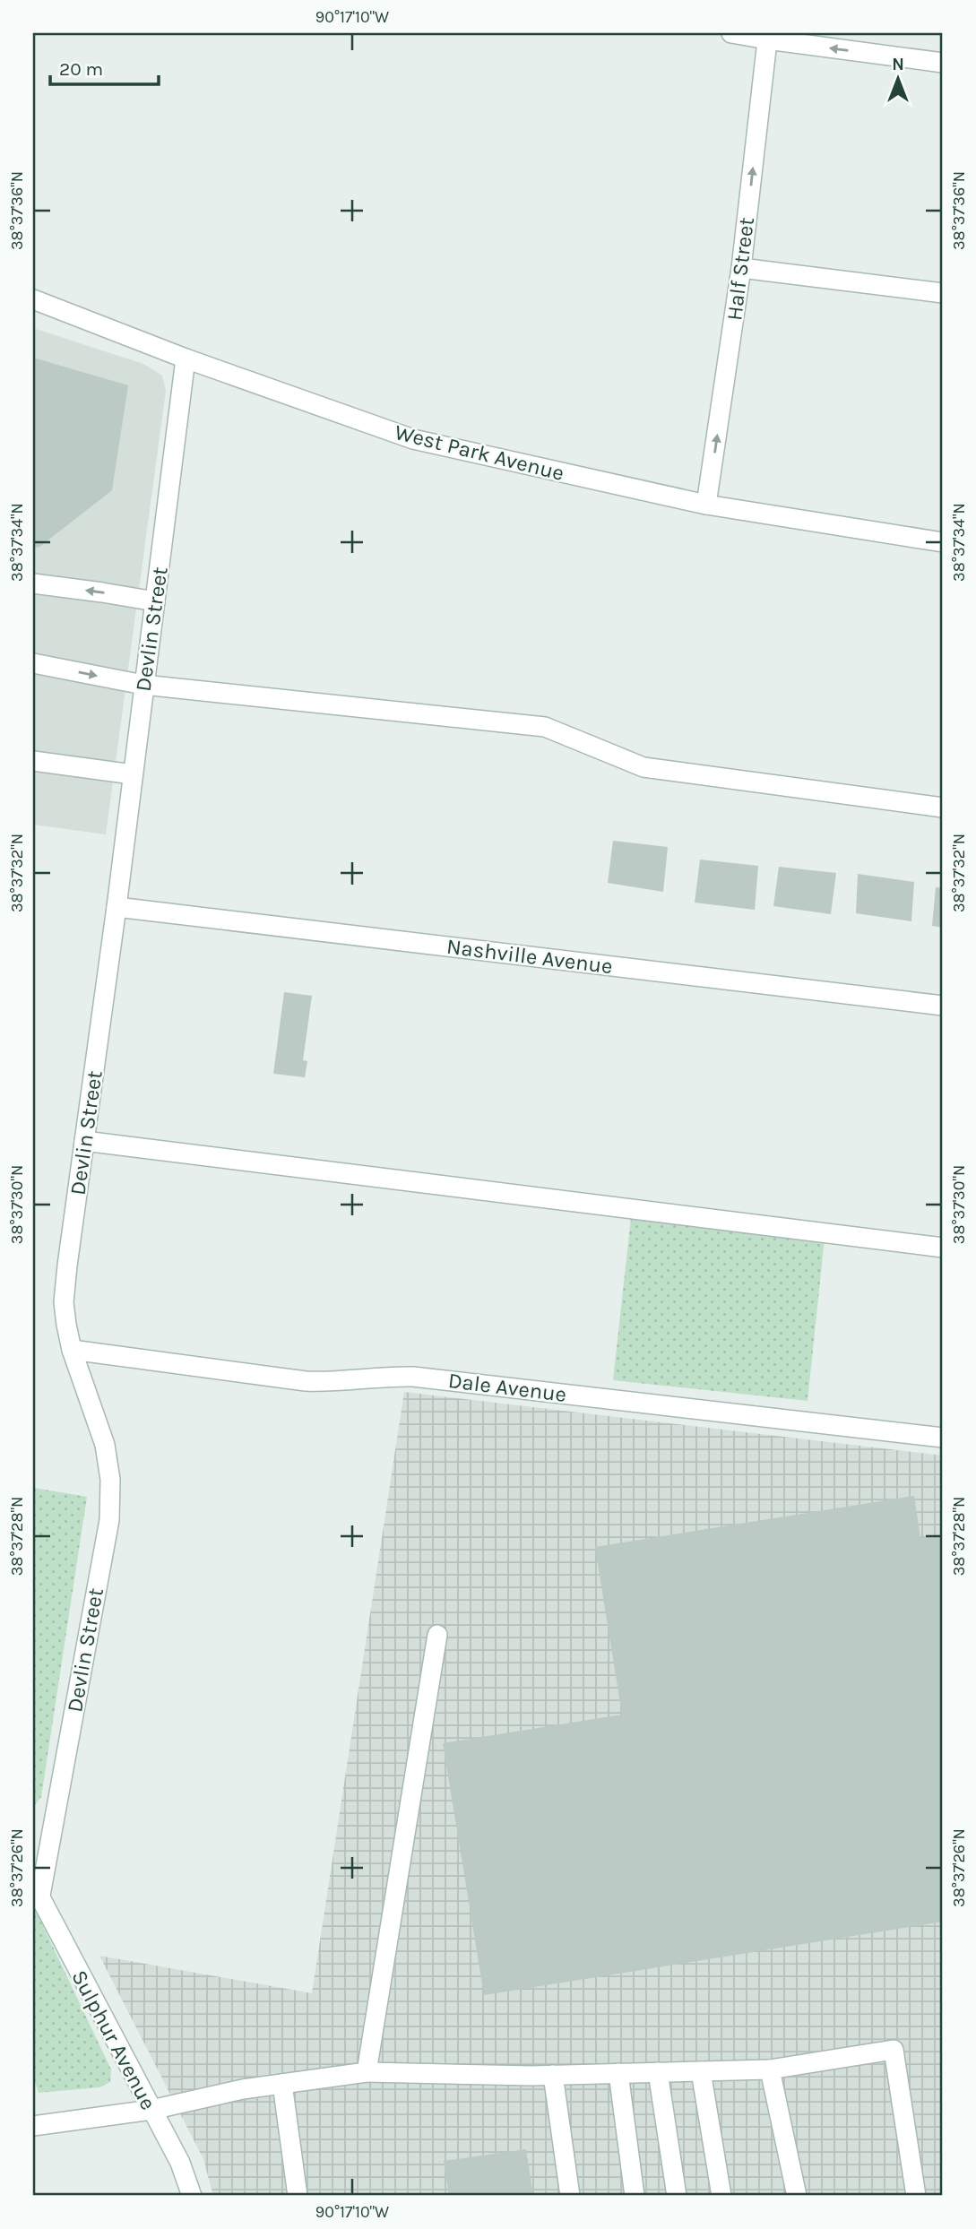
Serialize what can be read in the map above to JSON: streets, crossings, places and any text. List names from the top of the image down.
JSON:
{
  "streets": {
    "street": [
      "Half Street",
      "West Park Avenue",
      "Devlin Street",
      "Nashville Avenue",
      "Dale Avenue",
      "Sulphur Avenue"
    ]
  },
  "crossings": [
    ["Half Street", "West Park Avenue"],
    ["West Park Avenue", "Devlin Street"],
    ["Devlin Street", "Nashville Avenue"],
    ["Devlin Street", "Dale Avenue"],
    ["Devlin Street", "Sulphur Avenue"]
  ],
  "one_way": ["Half Street"],
  "scale_bar": "20 m",
  "north": "top",
  "coordinates": [
    "90°17'10\"W",
    "38°37'36\"N",
    "38°37'34\"N",
    "38°37'32\"N",
    "38°37'30\"N",
    "38°37'28\"N",
    "38°37'26\"N"
  ]
}
